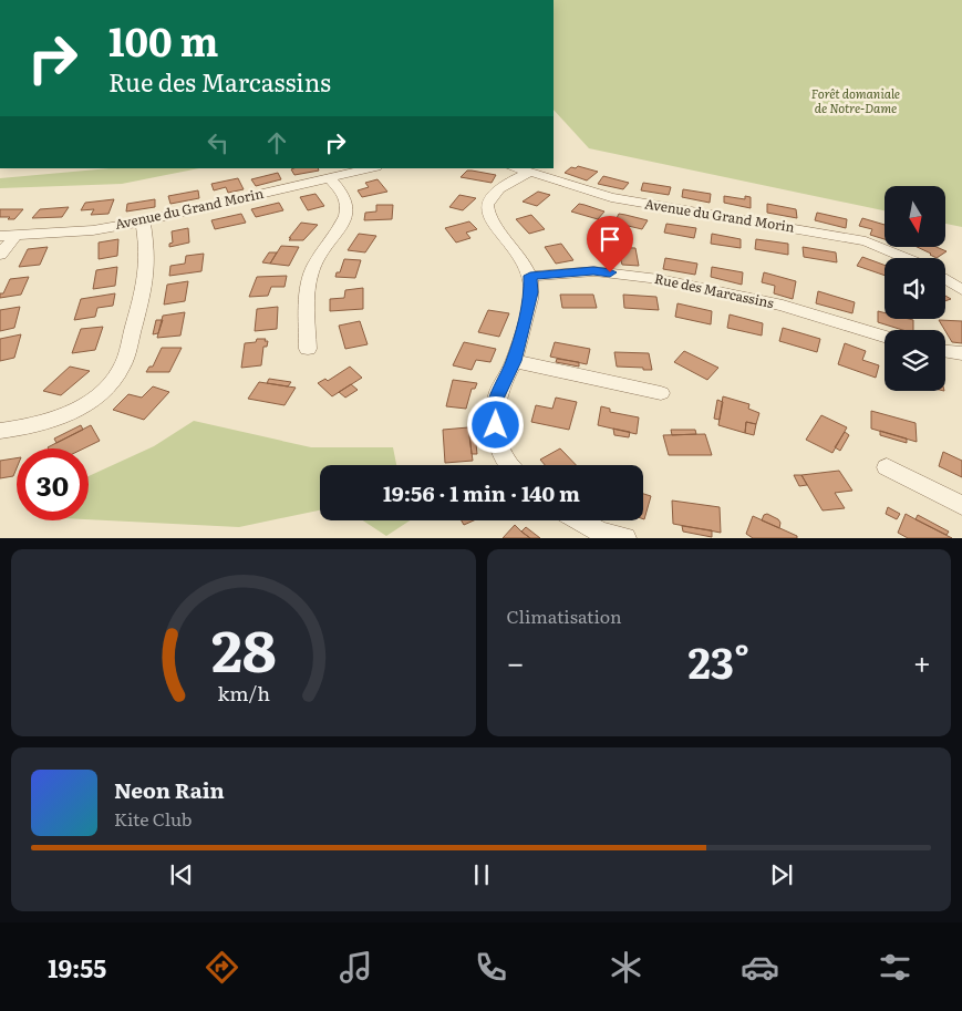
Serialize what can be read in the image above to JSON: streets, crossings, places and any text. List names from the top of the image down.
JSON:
{
  "streets": {
    "street": ["Avenue du Grand Morin", "Rue des Marcassins"]
  },
  "parks": ["Forêt domaniale de Notre-Dame"],
  "north": "bottom",
  "page": {
    "turn": ["100 m", "Rue des Marcassins"],
    "limit": "30",
    "trip": "19:56 · 1 min · 140 m",
    "tile": "Climatisation",
    "heat": ["−", "23°", "+"],
    "song": ["Neon Rain", "Kite Club"],
    "tabs": "19:55",
    "gauge": ["28", "km/h"]
  }
}
